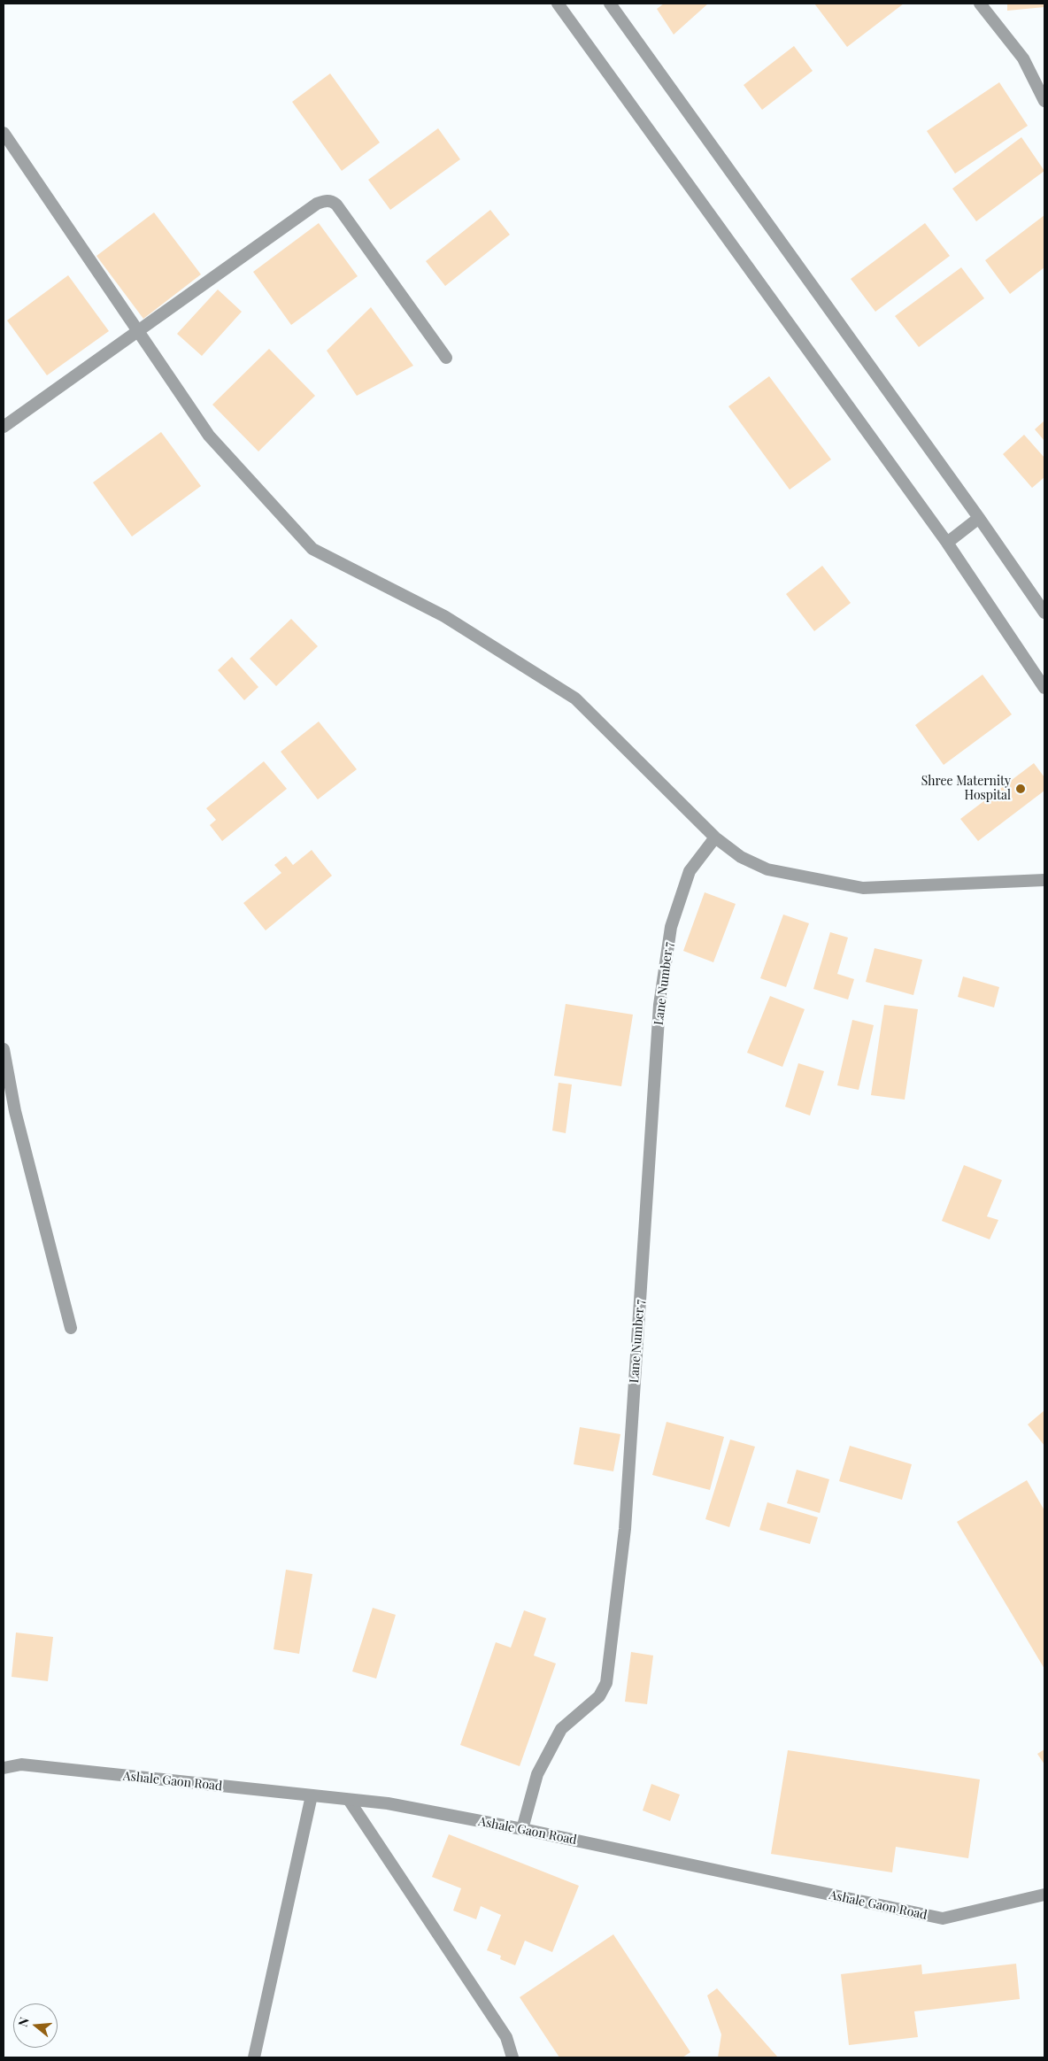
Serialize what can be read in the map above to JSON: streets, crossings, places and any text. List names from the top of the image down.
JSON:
{
  "streets": {
    "street": ["Lane Number 7", "Ashale Gaon Road"]
  },
  "crossings": [
    ["Lane Number 7", "Ashale Gaon Road"]
  ],
  "places": ["Shree Maternity Hospital"],
  "north": "left"
}
